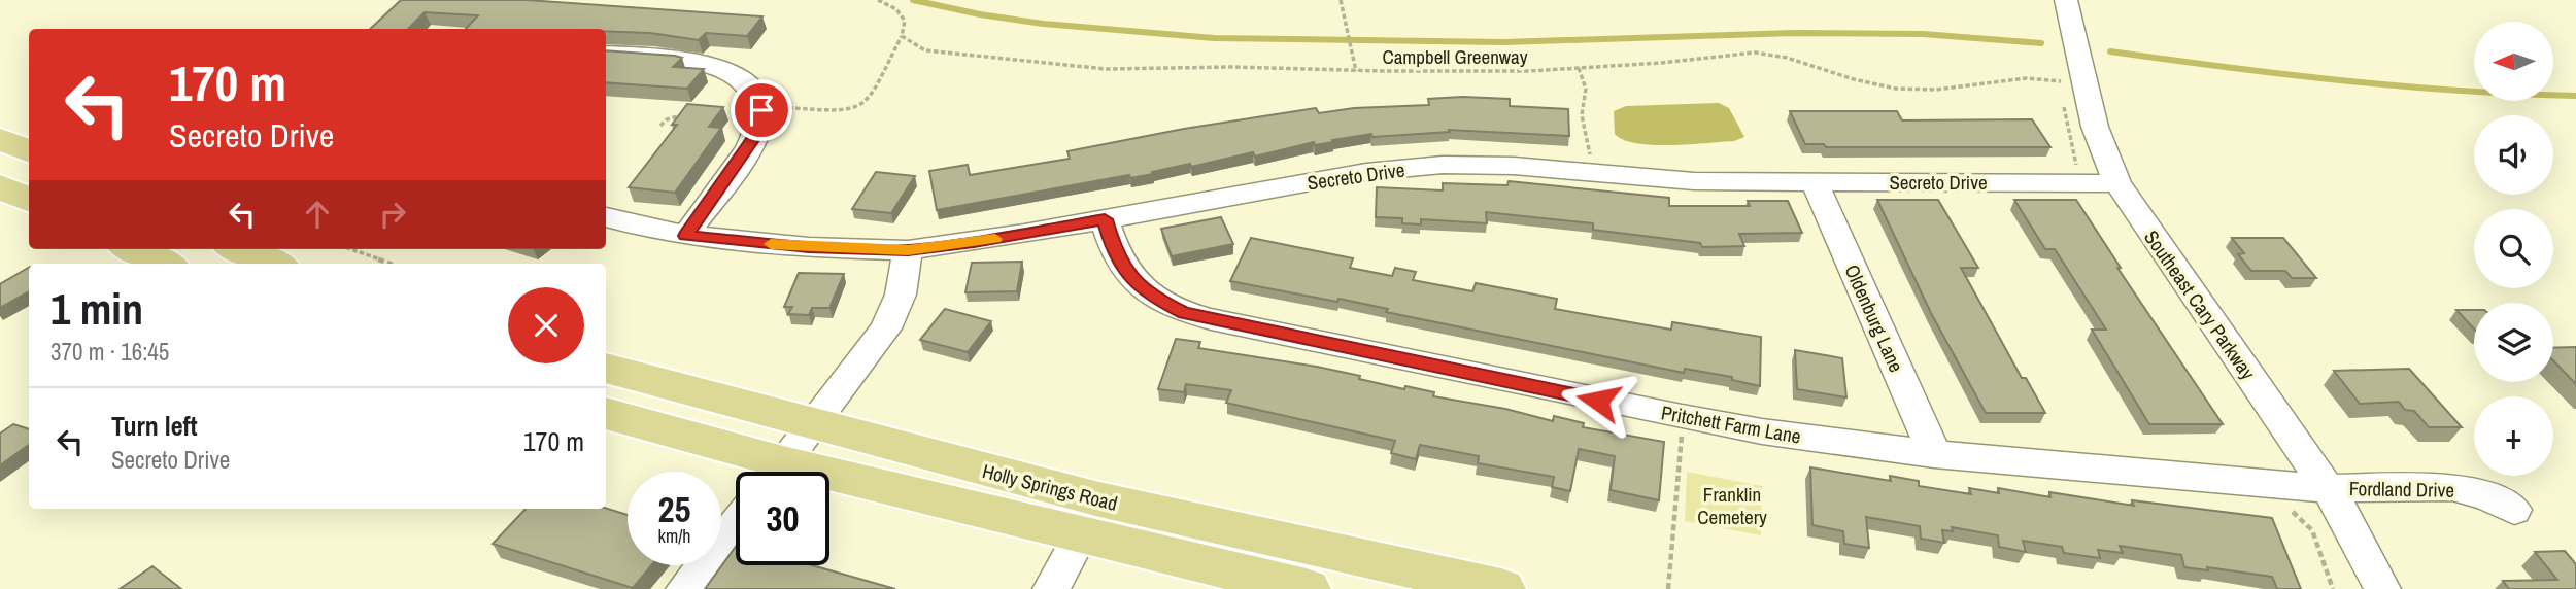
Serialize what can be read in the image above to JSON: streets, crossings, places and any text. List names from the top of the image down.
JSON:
{
  "streets": {
    "main road": ["Holly Springs Road"],
    "street": [
      "Secreto Drive",
      "Southeast Cary Parkway",
      "Oldenburg Lane",
      "Pritchett Farm Lane",
      "Fordland Drive"
    ],
    "path": ["Campbell Greenway"]
  },
  "crossings": [
    ["Secreto Drive", "Southeast Cary Parkway"],
    ["Secreto Drive", "Oldenburg Lane"],
    ["Secreto Drive", "Pritchett Farm Lane"],
    ["Southeast Cary Parkway", "Pritchett Farm Lane"],
    ["Southeast Cary Parkway", "Fordland Drive"],
    ["Oldenburg Lane", "Pritchett Farm Lane"],
    ["Pritchett Farm Lane", "Fordland Drive"]
  ],
  "parks": ["Franklin Cemetery"],
  "north": "left",
  "page": {
    "map_buttons": "+",
    "turn": ["170 m", "Secreto Drive"],
    "heading": ["1 min", "370 m · 16:45"],
    "list": [
      {
        "name": "Turn left",
        "note": "Secreto Drive",
        "value": "170 m"
      }
    ],
    "speed": "25 km/h",
    "limit": "30"
  }
}
